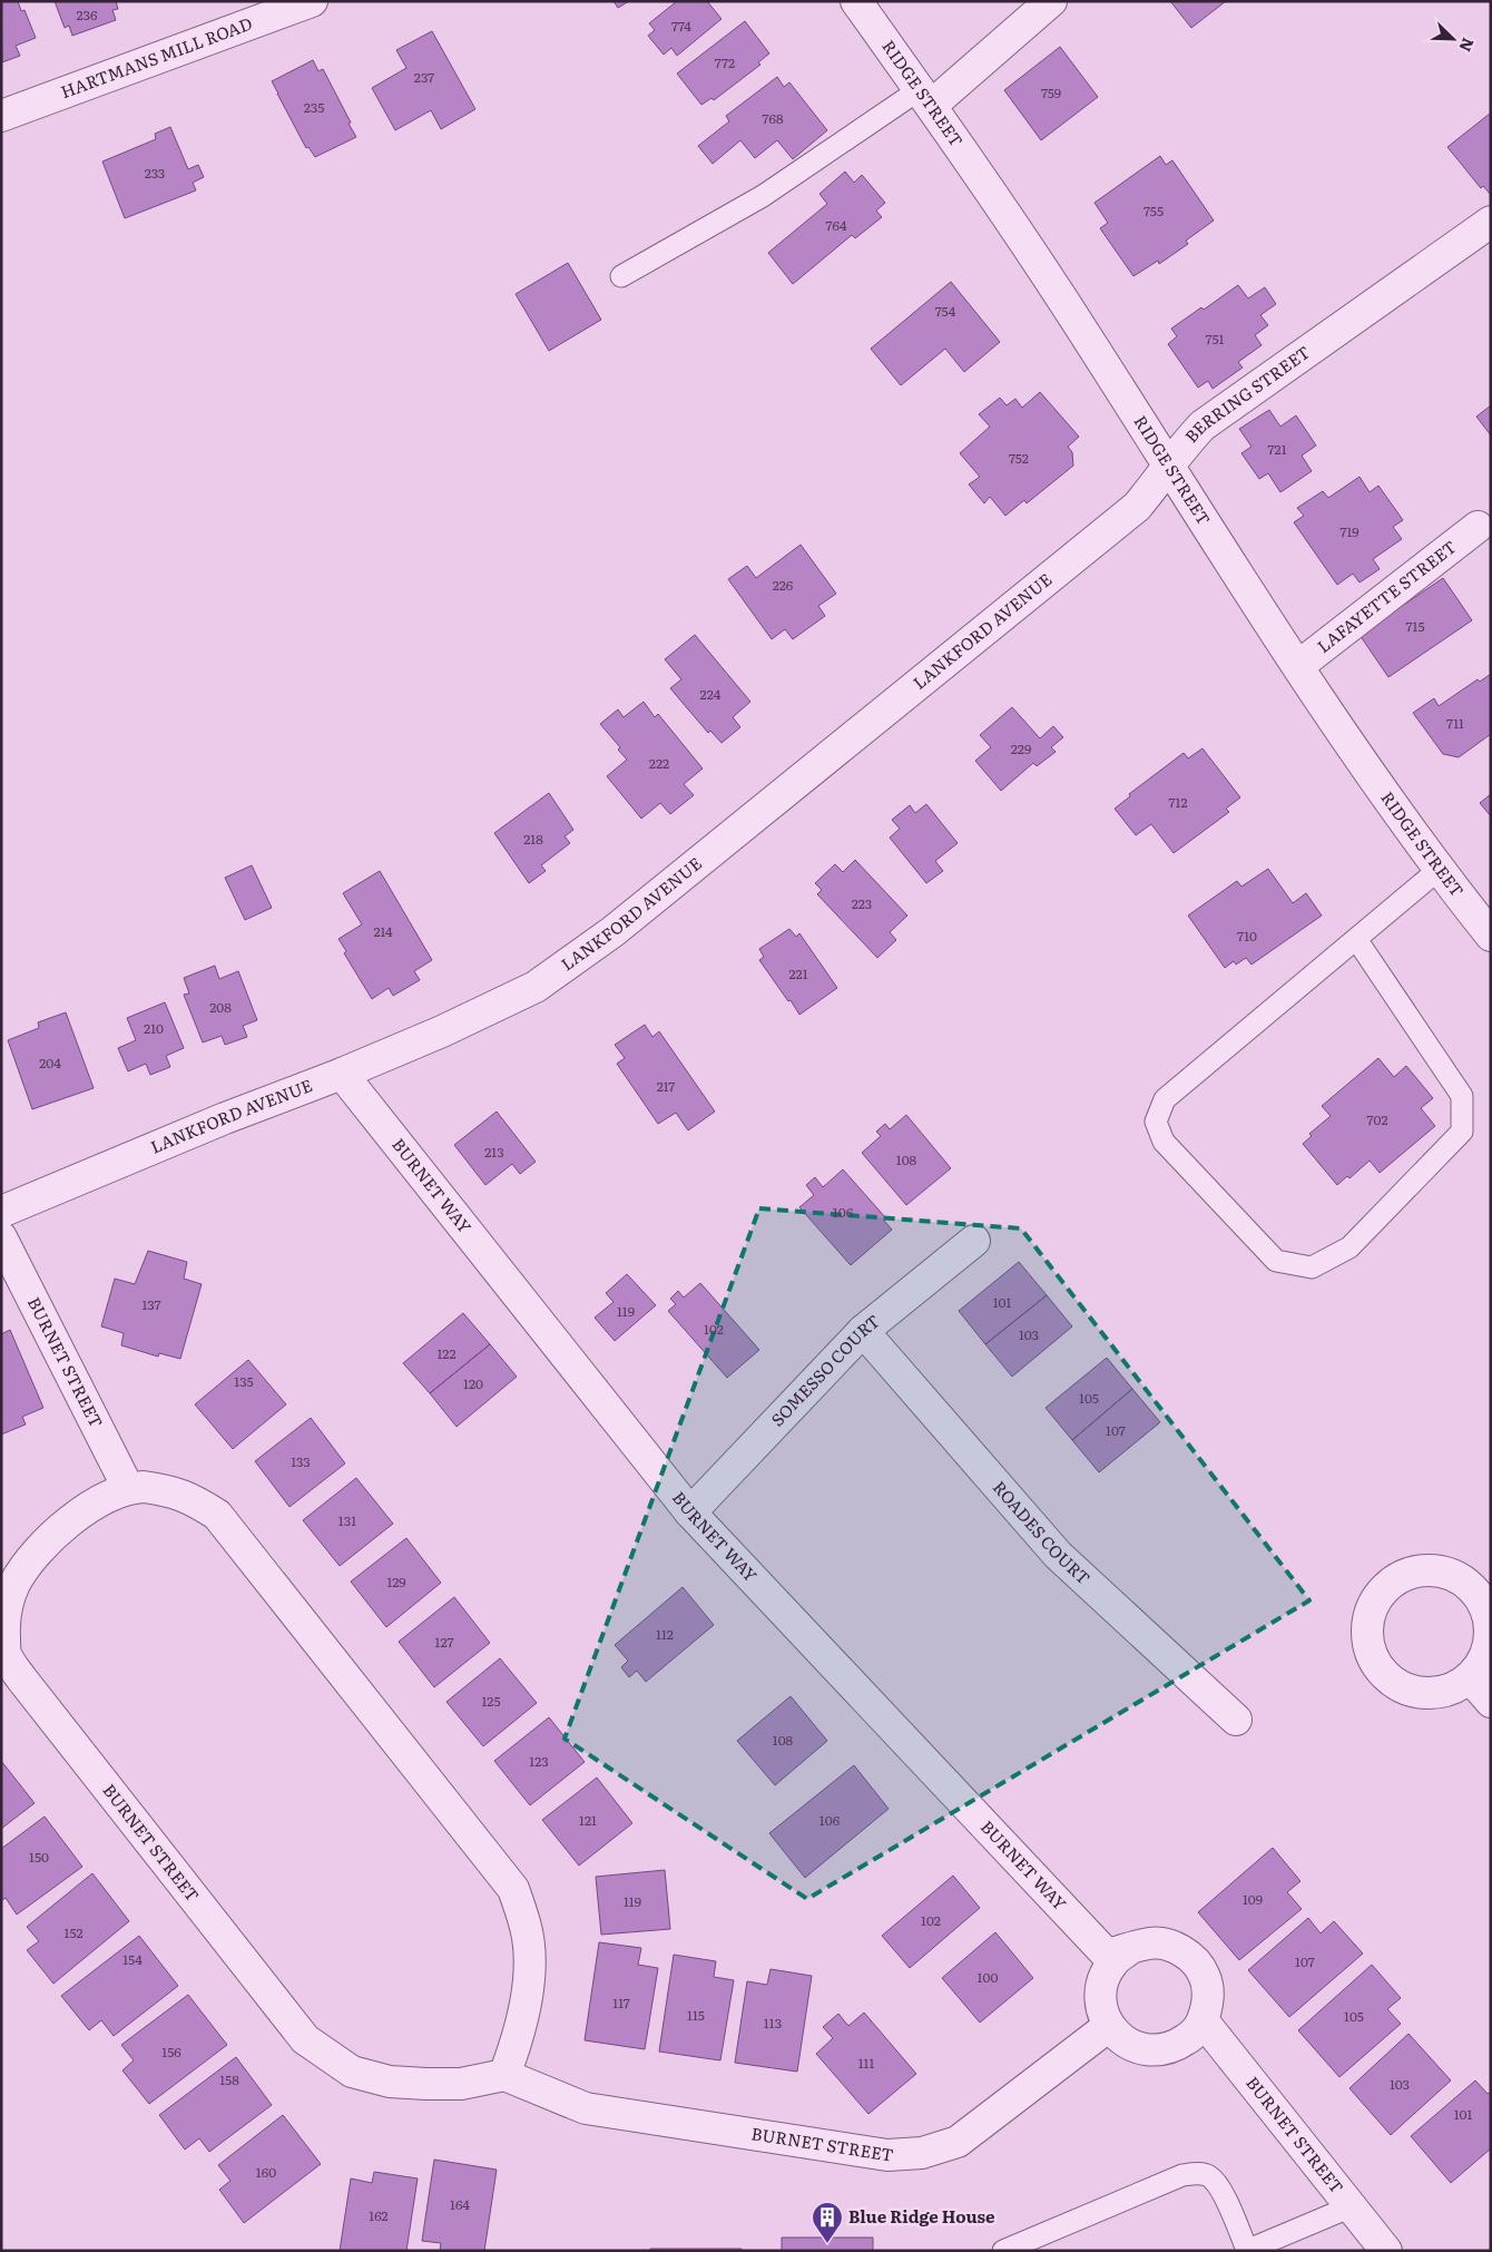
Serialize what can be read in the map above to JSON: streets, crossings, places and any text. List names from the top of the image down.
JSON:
{
  "streets": {
    "street": [
      "HARTMANS MILL ROAD",
      "RIDGE STREET",
      "BERRING STREET",
      "LAFAYETTE STREET",
      "LANKFORD AVENUE",
      "BURNET WAY",
      "BURNET STREET",
      "SOMESSO COURT",
      "ROADES COURT"
    ]
  },
  "crossings": [
    ["RIDGE STREET", "BERRING STREET"],
    ["RIDGE STREET", "LAFAYETTE STREET"],
    ["RIDGE STREET", "LANKFORD AVENUE"],
    ["BERRING STREET", "LANKFORD AVENUE"],
    ["LANKFORD AVENUE", "BURNET WAY"],
    ["BURNET WAY", "BURNET STREET"],
    ["BURNET WAY", "SOMESSO COURT"],
    ["SOMESSO COURT", "ROADES COURT"]
  ],
  "places": {
    "building": ["Blue Ridge House"]
  },
  "house_numbers": [
    "236",
    "774",
    "772",
    "237",
    "759",
    "235",
    "768",
    "233",
    "755",
    "764",
    "754",
    "751",
    "721",
    "752",
    "719",
    "226",
    "715",
    "224",
    "711",
    "229",
    "222",
    "712",
    "218",
    "223",
    "214",
    "710",
    "221",
    "208",
    "210",
    "204",
    "217",
    "702",
    "213",
    "108",
    "106",
    "101",
    "137",
    "119",
    "102",
    "103",
    "122",
    "135",
    "120",
    "105",
    "107",
    "133",
    "131",
    "129",
    "112",
    "127",
    "125",
    "108",
    "123",
    "121",
    "106",
    "150",
    "109",
    "119",
    "102",
    "152",
    "154",
    "107",
    "100",
    "117",
    "115",
    "105",
    "113",
    "156",
    "111",
    "158",
    "103",
    "101",
    "160",
    "164",
    "162"
  ],
  "north": "bottom right"
}
